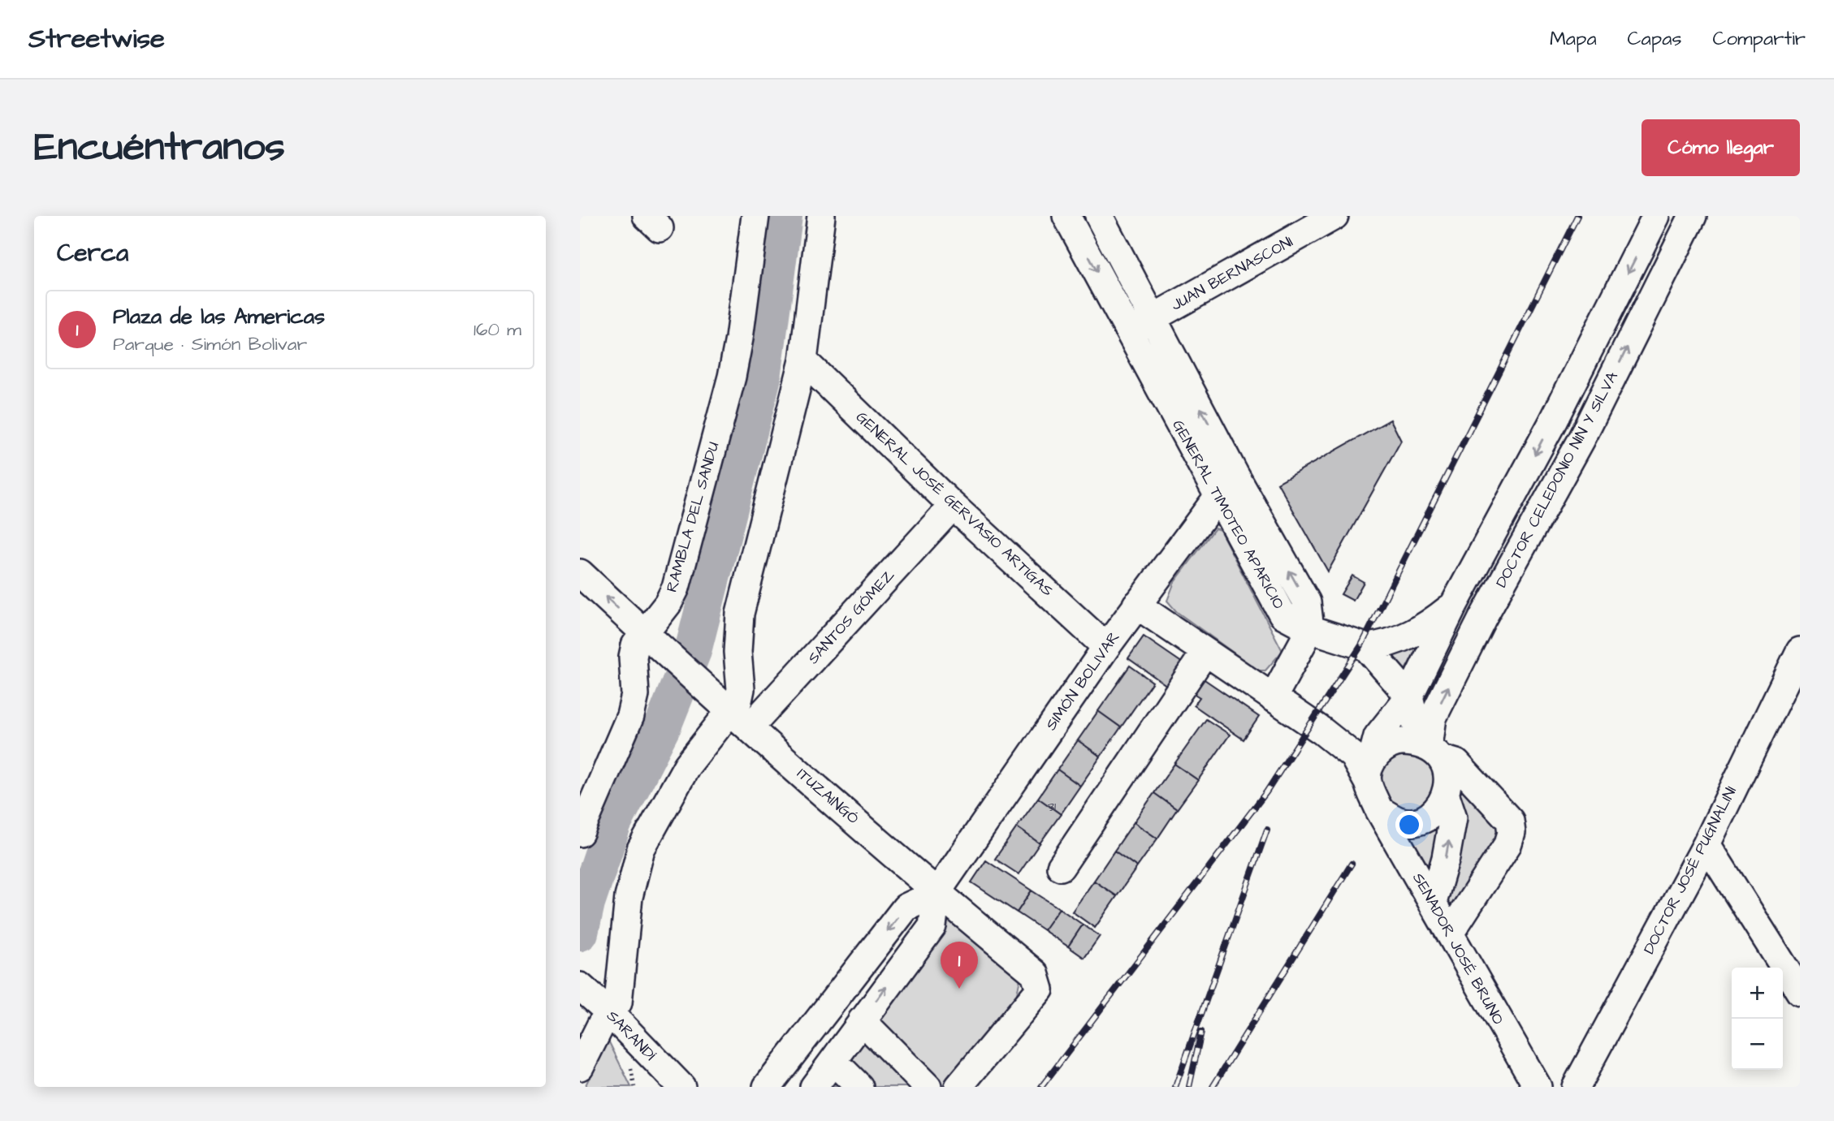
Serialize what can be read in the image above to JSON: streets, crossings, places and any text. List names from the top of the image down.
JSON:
{
  "streets": {
    "street": [
      "JUAN BERNASCONI",
      "DOCTOR CELEDONIO NIN Y SILVA",
      "GENERAL JOSÉ GERVASIO ARTIGAS",
      "GENERAL TIMOTEO APARICIO",
      "RAMBLA DEL SANDU",
      "SANTOS GÓMEZ",
      "SIMÓN BOLIVAR",
      "ITUZAINGÓ",
      "DOCTOR JOSÉ PUGNALINI",
      "SENADOR JOSÉ BRUNO",
      "SARANDÍ"
    ]
  },
  "crossings": [
    ["JUAN BERNASCONI", "GENERAL TIMOTEO APARICIO"],
    ["DOCTOR CELEDONIO NIN Y SILVA", "SENADOR JOSÉ BRUNO"],
    ["GENERAL JOSÉ GERVASIO ARTIGAS", "SANTOS GÓMEZ"],
    ["GENERAL JOSÉ GERVASIO ARTIGAS", "SIMÓN BOLIVAR"],
    ["GENERAL TIMOTEO APARICIO", "SIMÓN BOLIVAR"],
    ["RAMBLA DEL SANDU", "ITUZAINGÓ"],
    ["SANTOS GÓMEZ", "ITUZAINGÓ"],
    ["SIMÓN BOLIVAR", "ITUZAINGÓ"]
  ],
  "house_numbers": ["31"],
  "page": {
    "header": "Streetwise",
    "nav": ["Mapa", "Capas", "Compartir"],
    "buttons": "Cómo llegar",
    "title": "Encuéntranos",
    "heading": "Cerca",
    "list": [
      {
        "mark": "1",
        "name": "Plaza de las Americas",
        "note": "Parque · Simón Bolivar",
        "value": "160 m"
      }
    ],
    "pins": "1",
    "map_buttons": ["+", "−"]
  }
}
